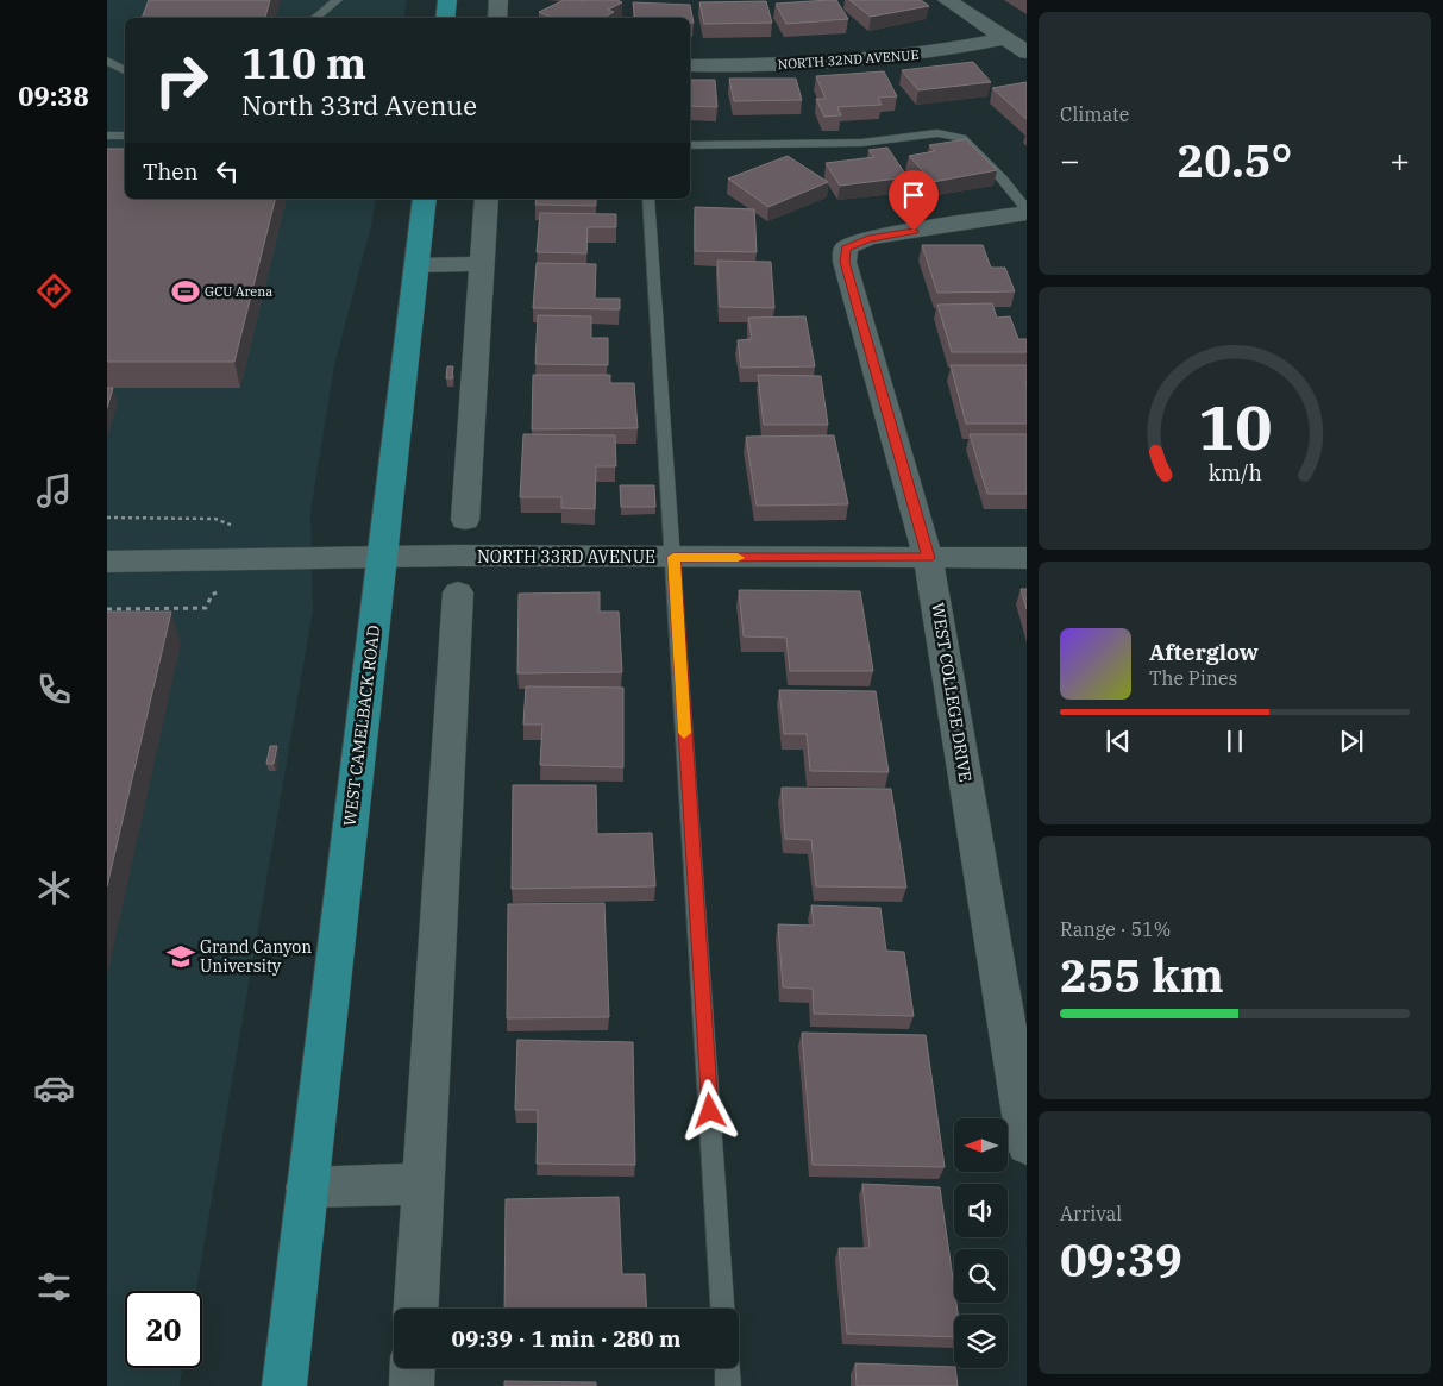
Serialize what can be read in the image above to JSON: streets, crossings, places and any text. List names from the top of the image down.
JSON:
{
  "streets": {
    "main road": ["WEST CAMELBACK ROAD"],
    "street": ["NORTH 32ND AVENUE", "NORTH 33RD AVENUE", "WEST COLLEGE DRIVE"]
  },
  "crossings": [
    ["NORTH 33RD AVENUE", "WEST COLLEGE DRIVE"],
    ["NORTH 33RD AVENUE", "WEST CAMELBACK ROAD"]
  ],
  "places": {
    "sports": ["GCU Arena"],
    "school or university": ["Grand Canyon University"]
  },
  "north": "left",
  "page": {
    "tabs": "09:38",
    "tile": [
      "Climate",
      ["Range · 51%", "255 km"],
      ["Arrival", "09:39"]
    ],
    "turn": ["110 m", "North 33rd Avenue"],
    "heat": ["−", "20.5°", "+"],
    "then": "Then",
    "song": ["Afterglow", "The Pines"],
    "limit": "20",
    "trip": "09:39 · 1 min · 280 m",
    "gauge": ["10", "km/h"]
  }
}
